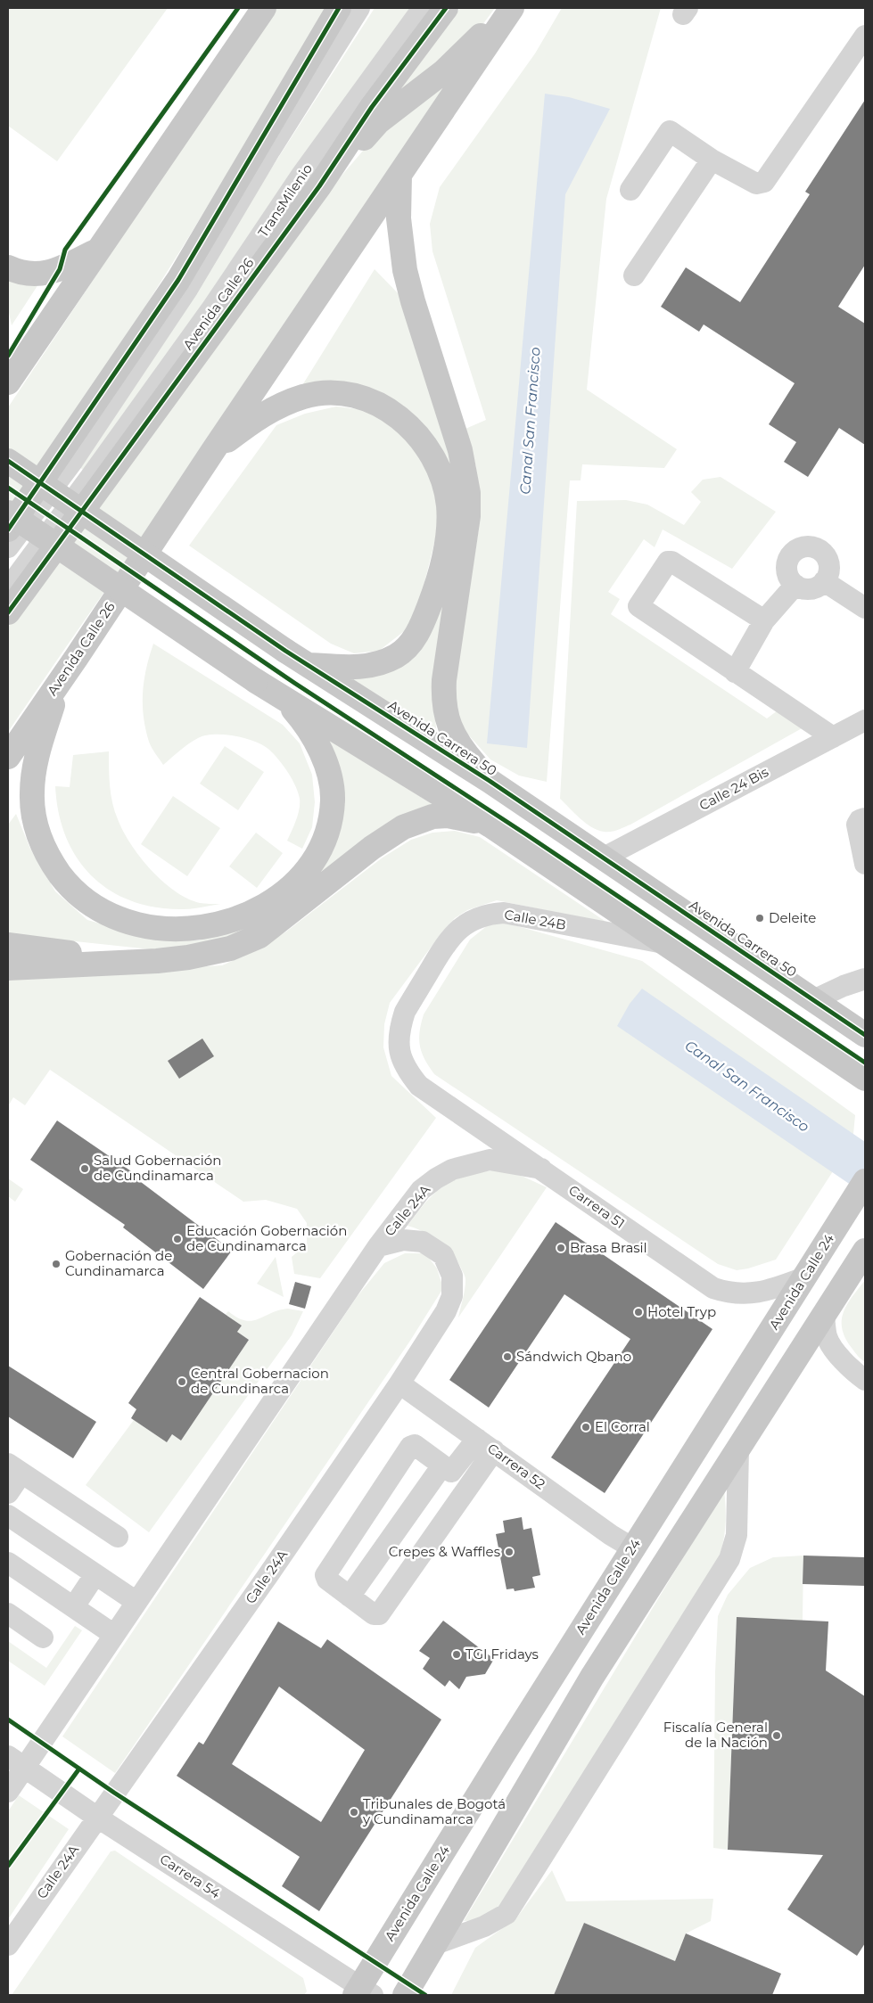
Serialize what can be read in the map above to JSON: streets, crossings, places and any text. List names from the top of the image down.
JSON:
{
  "streets": {
    "main road": ["Avenida Calle 26", "Avenida Carrera 50", "Avenida Calle 24"],
    "street": [
      "TransMilenio",
      "Calle 24 Bis",
      "Calle 24B",
      "Carrera 51",
      "Calle 24A",
      "Carrera 52",
      "Carrera 54"
    ]
  },
  "crossings": [
    ["Avenida Carrera 50", "Calle 24 Bis"],
    ["Calle 24B", "Carrera 51"],
    ["Carrera 51", "Calle 24A"],
    ["Carrera 51", "Avenida Calle 24"],
    ["Calle 24A", "Carrera 52"],
    ["Calle 24A", "Carrera 54"],
    ["Avenida Calle 24", "Carrera 52"],
    ["Avenida Calle 24", "Carrera 54"]
  ],
  "water": ["Canal San Francisco"],
  "places": [
    "Deleite",
    "Salud Gobernación de Cundinamarca",
    "Educación Gobernación de Cundinamarca",
    "Brasa Brasil",
    "Gobernación de Cundinamarca",
    "Hotel Tryp",
    "Sándwich Qbano",
    "Central Gobernacion de Cundinarca",
    "El Corral",
    "Crepes & Waffles",
    "TGI Fridays",
    "Fiscalía General de la Nación",
    "Tribunales de Bogotá y Cundinamarca"
  ]
}
